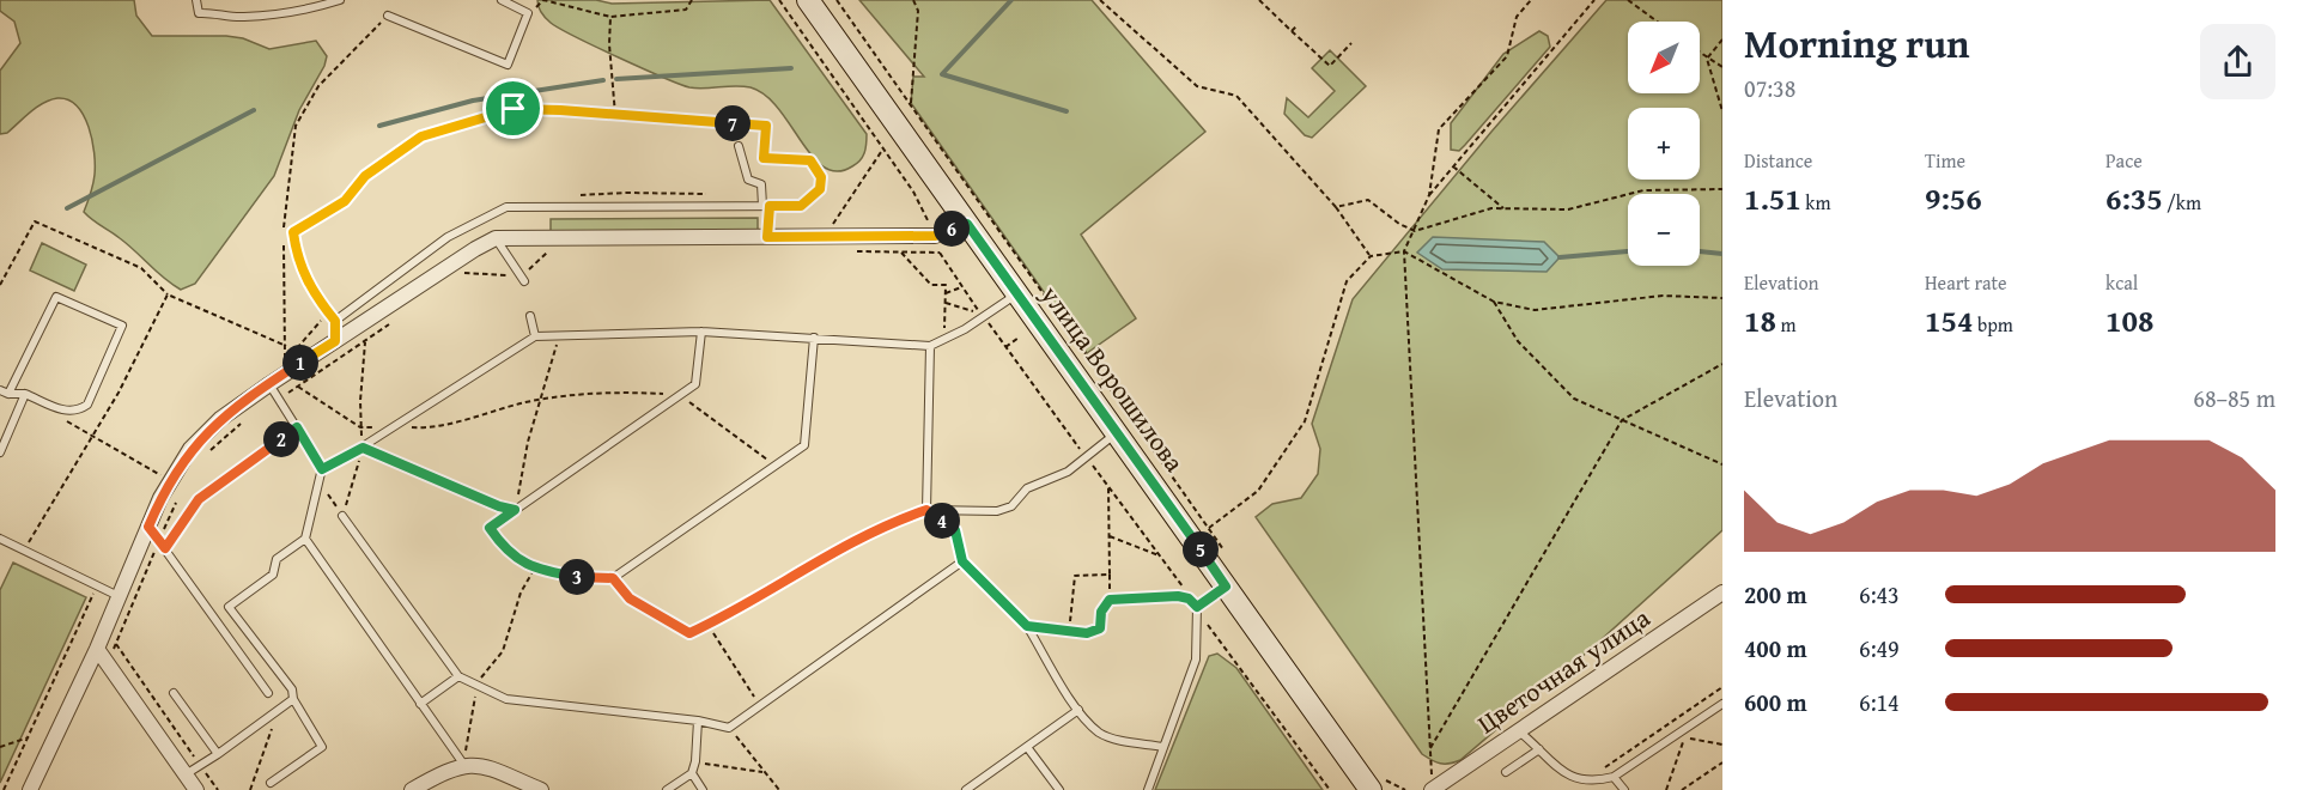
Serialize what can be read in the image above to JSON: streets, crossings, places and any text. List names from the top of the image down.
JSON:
{
  "streets": {
    "main road": ["улица Ворошилова"],
    "street": ["Цветочная улица"]
  },
  "north": "bottom left",
  "page": {
    "heading": ["Morning run", "07:38"],
    "map_buttons": ["+", "−"],
    "pins": [
      "7",
      "6",
      "1",
      "2",
      "4",
      "5",
      "3"
    ],
    "stats": [
      ["Distance", "1.51 km"],
      ["Time", "9:56"],
      ["Pace", "6:35 /km"],
      ["Elevation", "18 m"],
      ["Heart rate", "154 bpm"],
      ["kcal", "108"]
    ],
    "chart": ["Elevation", "68–85 m"],
    "list": [
      {
        "name": "200 m",
        "note": "6:43"
      },
      {
        "name": "400 m",
        "note": "6:49"
      },
      {
        "name": "600 m",
        "note": "6:14"
      }
    ]
  }
}
